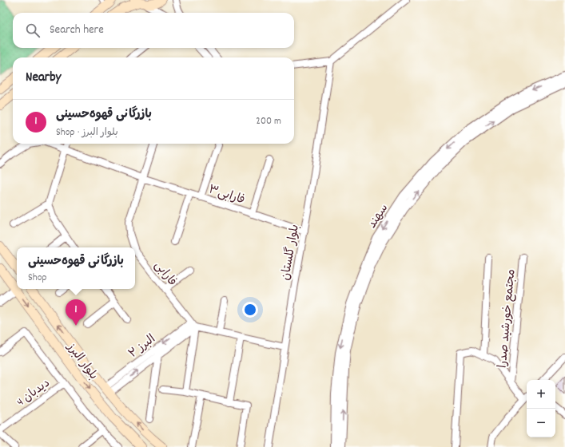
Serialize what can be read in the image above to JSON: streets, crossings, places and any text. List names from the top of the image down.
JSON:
{
  "streets": {
    "main road": ["بلوار البرز"],
    "street": [
      "فارابی۳",
      "سهند",
      "بلوار گلستان",
      "فارابی",
      "مجتمع خورشید صدرا",
      "البرز ۲",
      "دیدبان 4"
    ]
  },
  "crossings": [
    ["فارابی۳", "بلوار گلستان"],
    ["فارابی۳", "فارابی"],
    ["فارابی", "البرز ۲"],
    ["البرز ۲", "بلوار البرز"]
  ],
  "page": {
    "search": "Search here",
    "heading": "Nearby",
    "list": [
      {
        "mark": "1",
        "name": "بازرگانی قهوه‌حسینی",
        "note": "Shop · بلوار البرز",
        "value": "200 m"
      }
    ],
    "popup": ["بازرگانی قهوه‌حسینی", "Shop"],
    "pins": "1",
    "map_buttons": ["+", "−"]
  }
}
